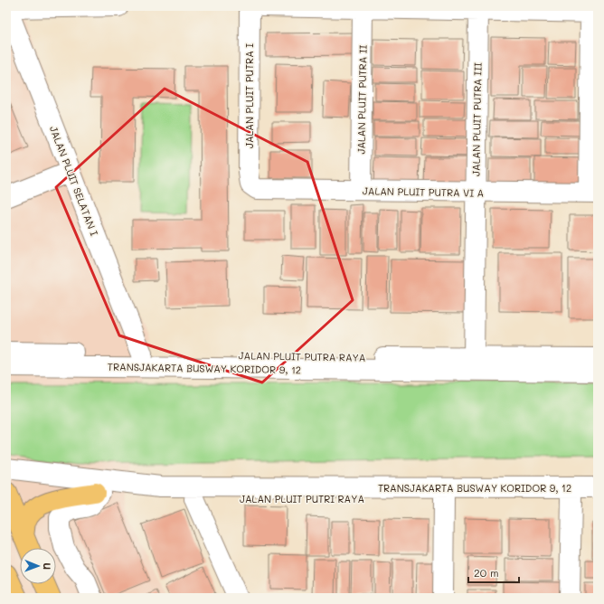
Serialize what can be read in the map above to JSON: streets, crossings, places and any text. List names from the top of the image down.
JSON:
{
  "streets": {
    "street": [
      "JALAN PLUIT PUTRA I",
      "JALAN PLUIT PUTRA II",
      "JALAN PLUIT PUTRA III",
      "JALAN PLUIT SELATAN I",
      "JALAN PLUIT PUTRA VI A",
      "JALAN PLUIT PUTRA RAYA",
      "TRANSJAKARTA BUSWAY KORIDOR 9, 12",
      "JALAN PLUIT PUTRI RAYA"
    ]
  },
  "crossings": [
    ["JALAN PLUIT PUTRA I", "JALAN PLUIT PUTRA VI A"],
    ["JALAN PLUIT PUTRA II", "JALAN PLUIT PUTRA VI A"],
    ["JALAN PLUIT PUTRA III", "JALAN PLUIT PUTRA VI A"],
    ["JALAN PLUIT PUTRA III", "JALAN PLUIT PUTRA RAYA"],
    ["JALAN PLUIT SELATAN I", "JALAN PLUIT PUTRA RAYA"]
  ],
  "scale_bar": "20 m",
  "north": "right"
}
